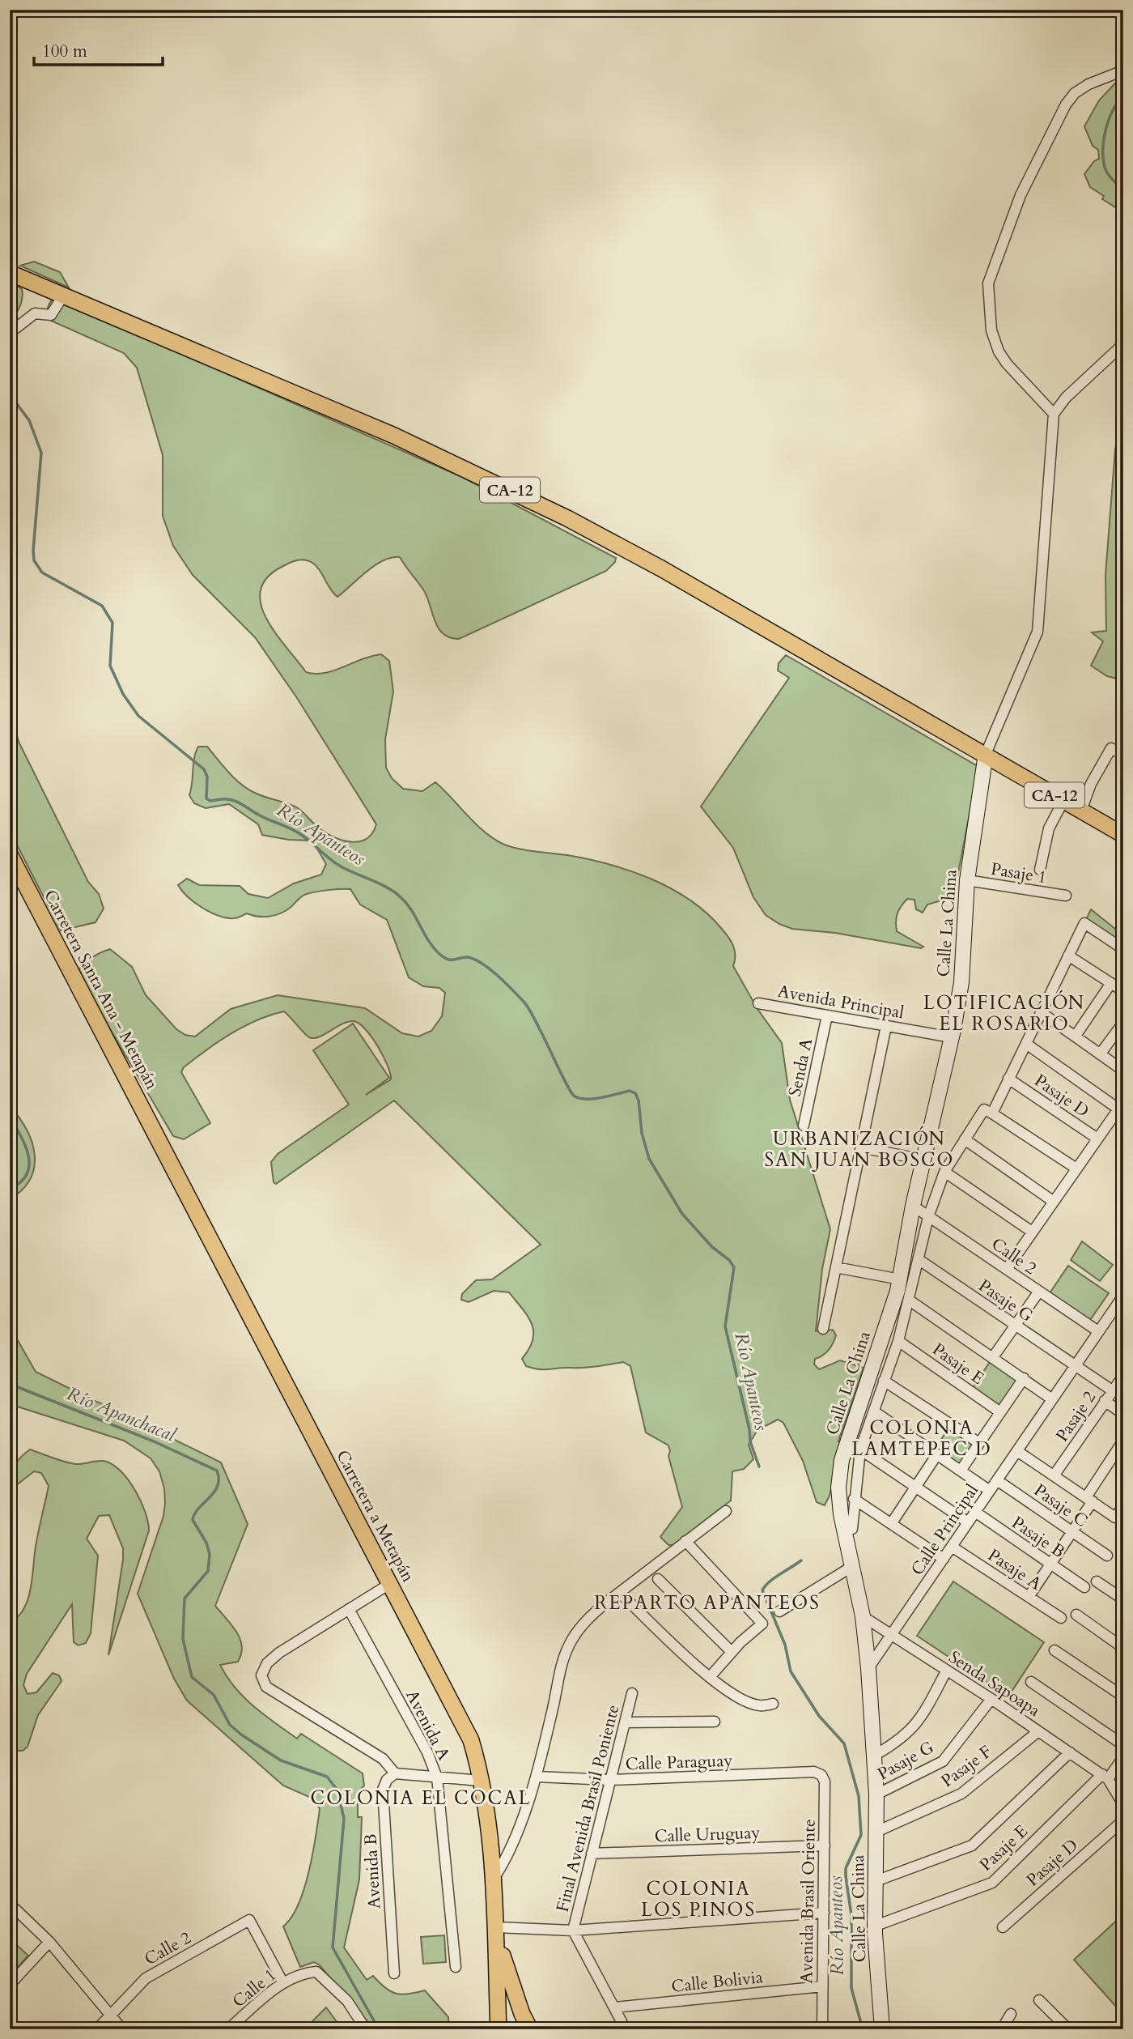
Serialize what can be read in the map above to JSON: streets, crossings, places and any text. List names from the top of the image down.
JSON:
{
  "streets": {
    "main road": [
      "CA-12",
      "Calle La China",
      "Carretera Santa Ana - Metapán",
      "Carretera a Metapán"
    ],
    "street": [
      "Pasaje 1",
      "Avenida Principal",
      "Senda A",
      "Pasaje D",
      "Calle 2",
      "Pasaje G",
      "Pasaje E",
      "Pasaje 2",
      "Pasaje C",
      "Calle Principal",
      "Pasaje B",
      "Pasaje A",
      "Senda Sapoapa",
      "Avenida A",
      "Calle Paraguay",
      "Pasaje F",
      "Final Avenida Brasil Poniente",
      "Calle Uruguay",
      "Avenida B",
      "Avenida Brasil Oriente",
      "Calle Bolivia",
      "Calle 1"
    ]
  },
  "crossings": [
    ["CA-12", "Calle La China"],
    ["Pasaje 1", "Calle La China"],
    ["Calle La China", "Avenida Principal"],
    ["Calle La China", "Calle 2"],
    ["Calle La China", "Pasaje G"],
    ["Calle La China", "Pasaje E"],
    ["Calle La China", "Calle Principal"],
    ["Calle La China", "Senda Sapoapa"],
    ["Calle La China", "Pasaje F"],
    ["Carretera Santa Ana - Metapán", "Carretera a Metapán"],
    ["Avenida Principal", "Senda A"],
    ["Calle 2", "Calle Principal"],
    ["Calle 2", "Calle 1"],
    ["Pasaje G", "Calle Principal"],
    ["Pasaje G", "Senda Sapoapa"],
    ["Pasaje E", "Senda Sapoapa"],
    ["Pasaje C", "Calle Principal"],
    ["Calle Principal", "Pasaje B"],
    ["Calle Principal", "Pasaje A"],
    ["Calle Principal", "Senda Sapoapa"],
    ["Senda Sapoapa", "Pasaje F"],
    ["Calle Paraguay", "Final Avenida Brasil Poniente"],
    ["Calle Paraguay", "Avenida Brasil Oriente"],
    ["Final Avenida Brasil Poniente", "Calle Uruguay"],
    ["Calle Uruguay", "Avenida Brasil Oriente"],
    ["Avenida Brasil Oriente", "Calle Bolivia"]
  ],
  "districts": [
    "LOTIFICACIÓN EL ROSARIO",
    "URBANIZACIÓN SAN JUAN BOSCO",
    "COLONIA LAMTEPEC D",
    "REPARTO APANTEOS",
    "COLONIA EL COCAL",
    "COLONIA LOS PINOS"
  ],
  "water": ["Río Apanteos", "Río Apanchacal"],
  "scale_bar": "100 m"
}
